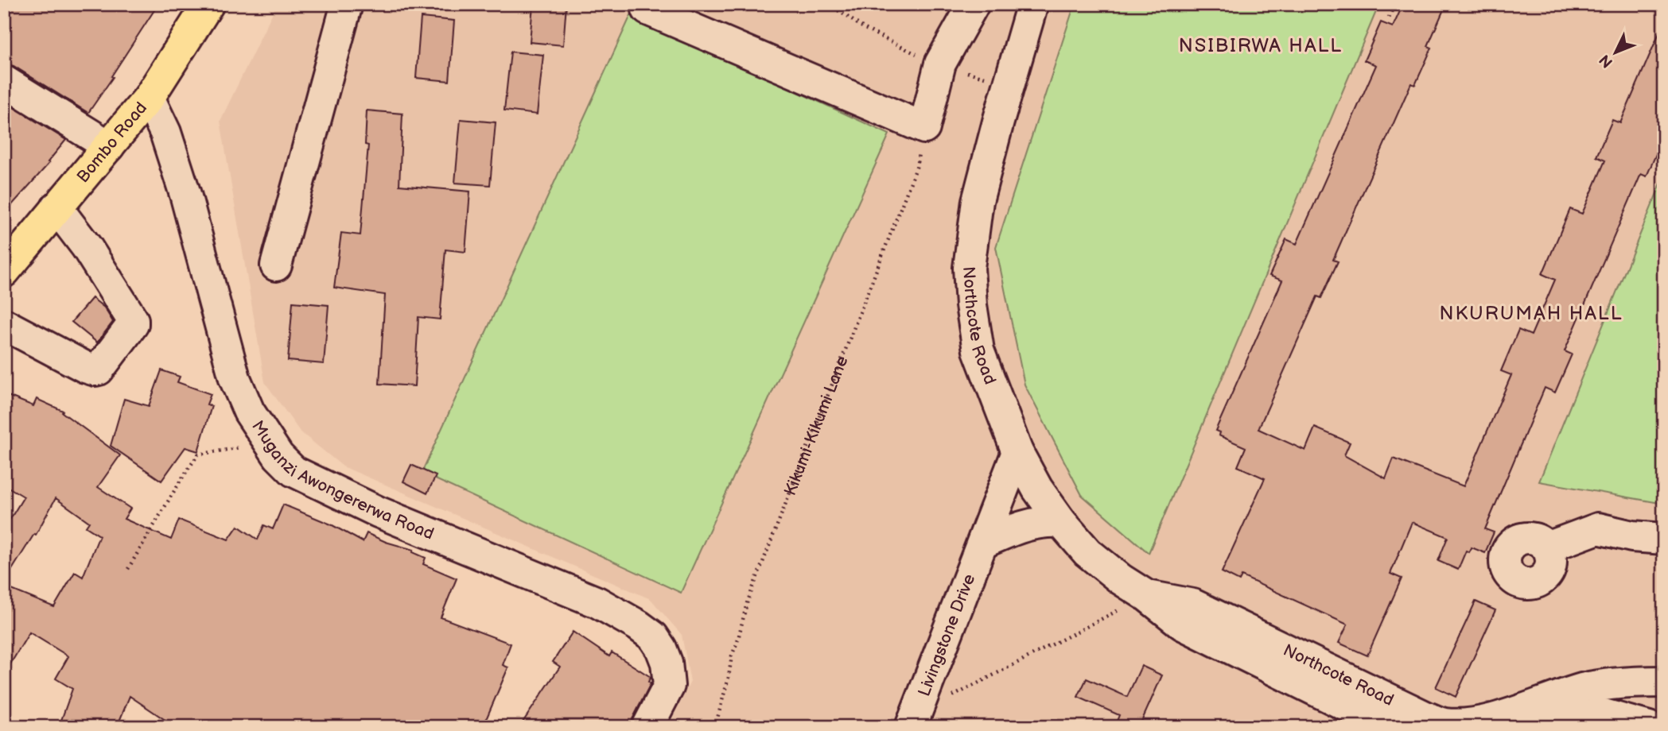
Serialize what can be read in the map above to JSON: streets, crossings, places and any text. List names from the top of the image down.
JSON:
{
  "streets": {
    "main road": ["Bombo Road"],
    "street": ["Northcote Road", "Muganzi Awongererwa Road", "Livingstone Drive"],
    "path": ["Kikumi-Kikumi Lane"]
  },
  "crossings": [
    ["Bombo Road", "Muganzi Awongererwa Road"],
    ["Northcote Road", "Livingstone Drive"]
  ],
  "districts": ["NSIBIRWA HALL", "NKURUMAH HALL"],
  "north": "bottom left"
}
